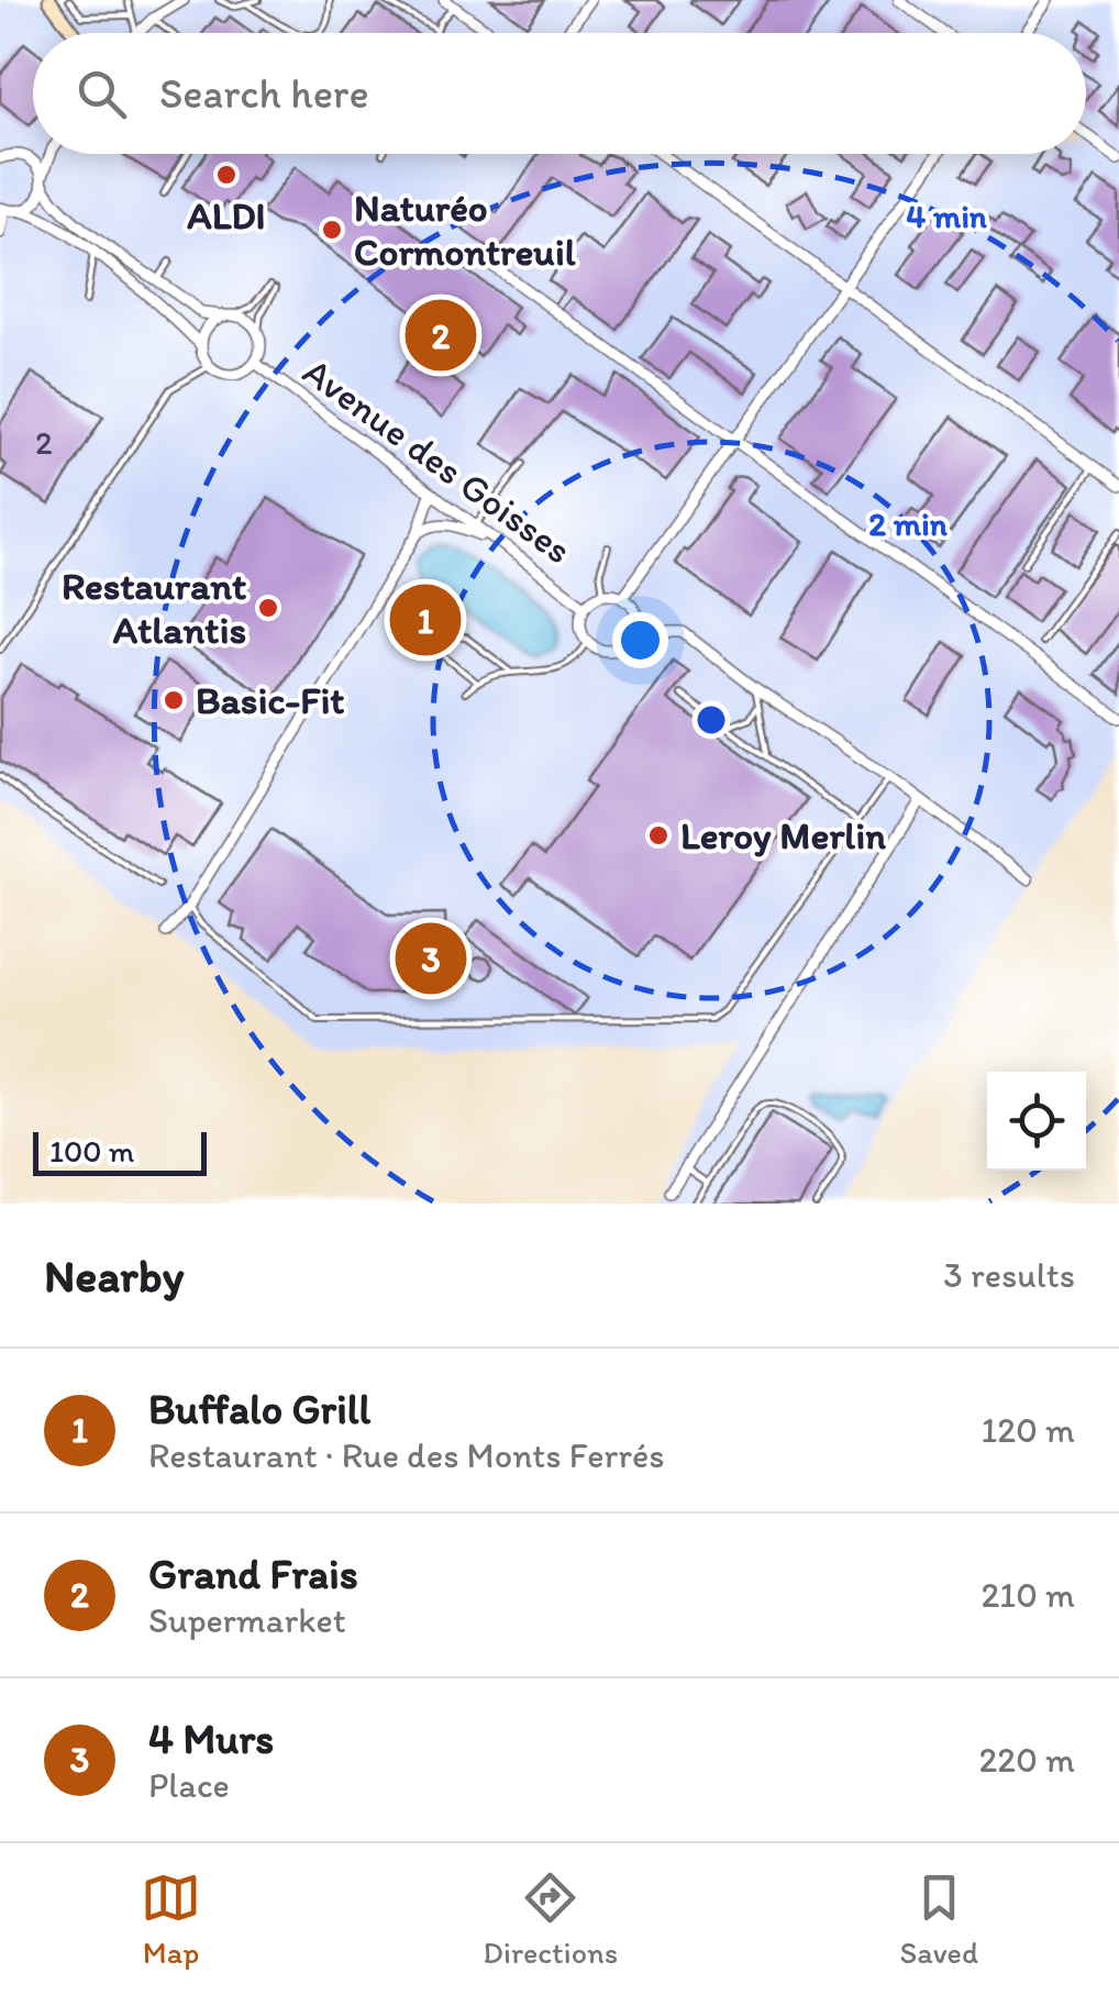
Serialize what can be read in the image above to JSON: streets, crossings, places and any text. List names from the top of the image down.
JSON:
{
  "streets": {
    "street": ["Avenue des Goisses"]
  },
  "places": [
    "ALDI",
    "Naturéo Cormontreuil",
    "Restaurant Atlantis",
    "Basic-Fit",
    "Leroy Merlin"
  ],
  "house_numbers": ["2"],
  "scale_bar": "100 m",
  "page": {
    "search": "Search here",
    "pins": ["2", "1", "3"],
    "scale": "100 m",
    "heading": ["Nearby", "3 results"],
    "list": [
      {
        "mark": "1",
        "name": "Buffalo Grill",
        "note": "Restaurant · Rue des Monts Ferrés",
        "value": "120 m"
      },
      {
        "mark": "2",
        "name": "Grand Frais",
        "note": "Supermarket",
        "value": "210 m"
      },
      {
        "mark": "3",
        "name": "4 Murs",
        "note": "Place",
        "value": "220 m"
      }
    ],
    "nav": ["Map", "Directions", "Saved"]
  },
  "rings": ["4 min", "2 min"]
}
